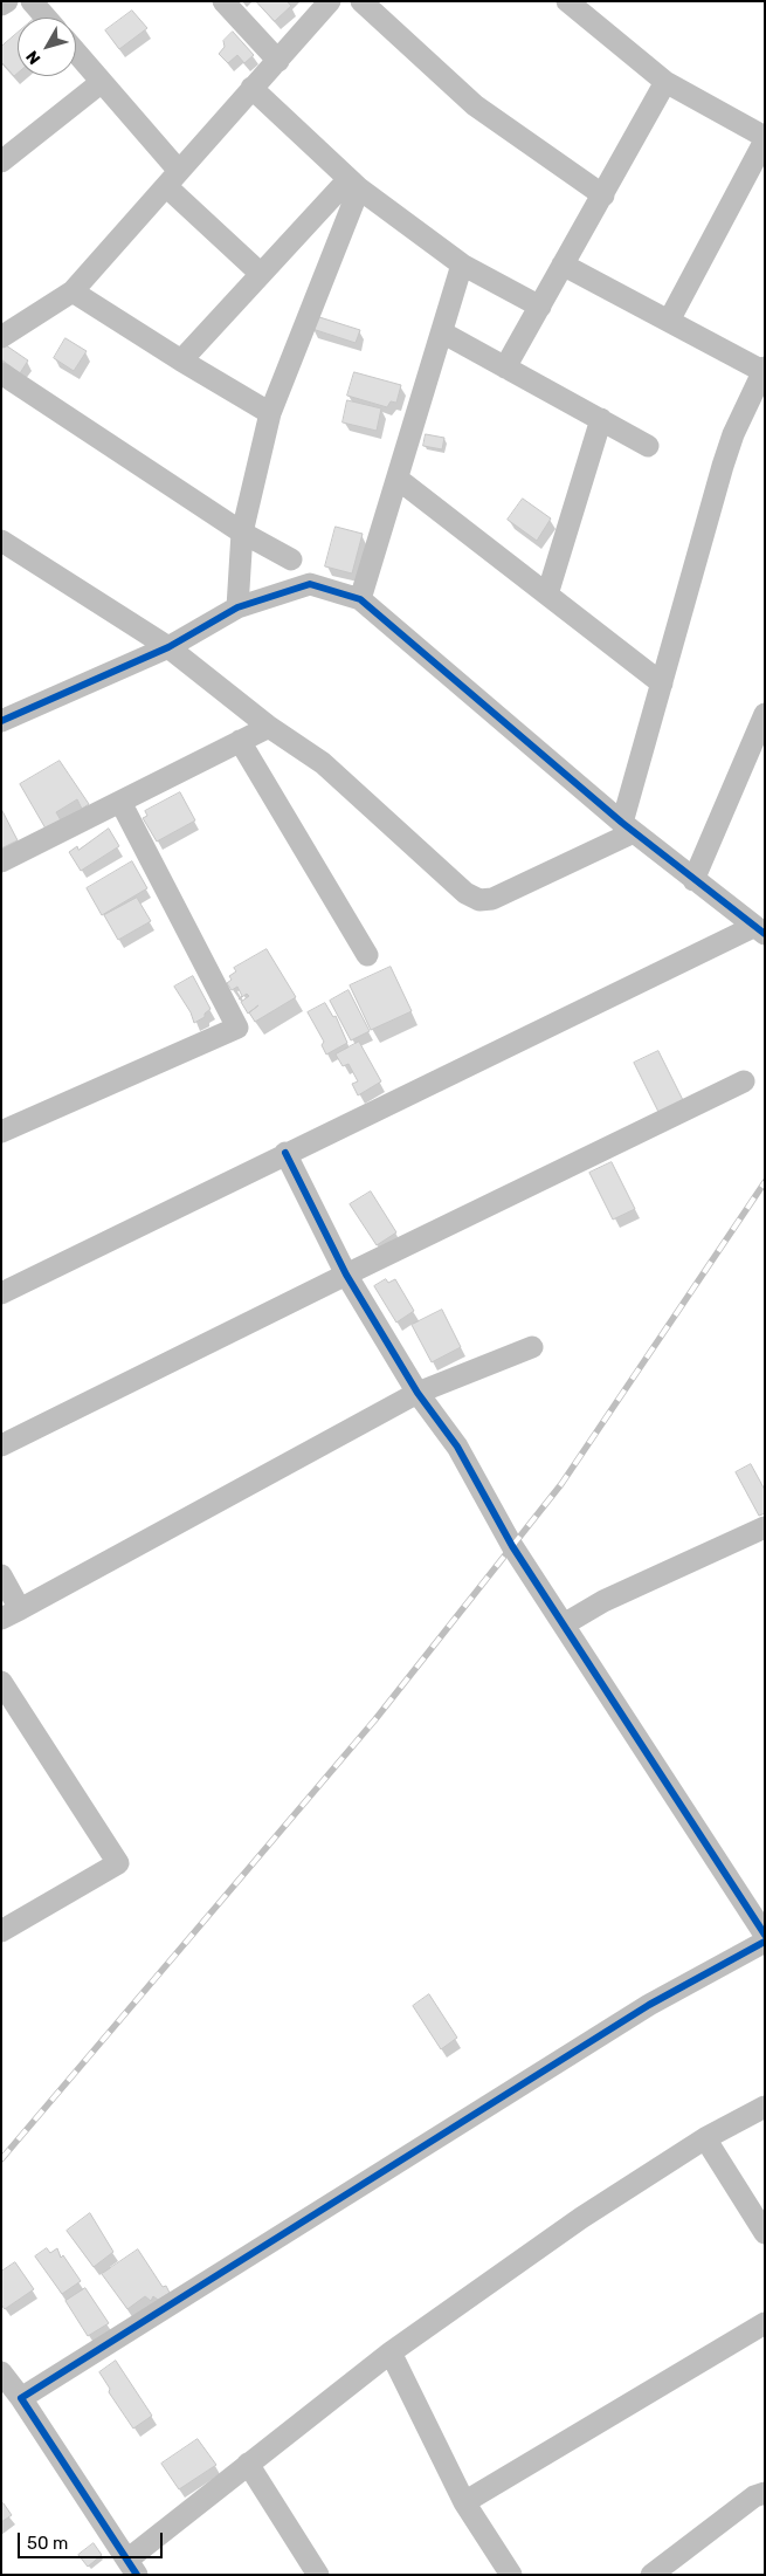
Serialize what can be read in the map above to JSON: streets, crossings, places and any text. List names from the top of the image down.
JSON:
{
  "scale_bar": "50 m",
  "north": "bottom left"
}
